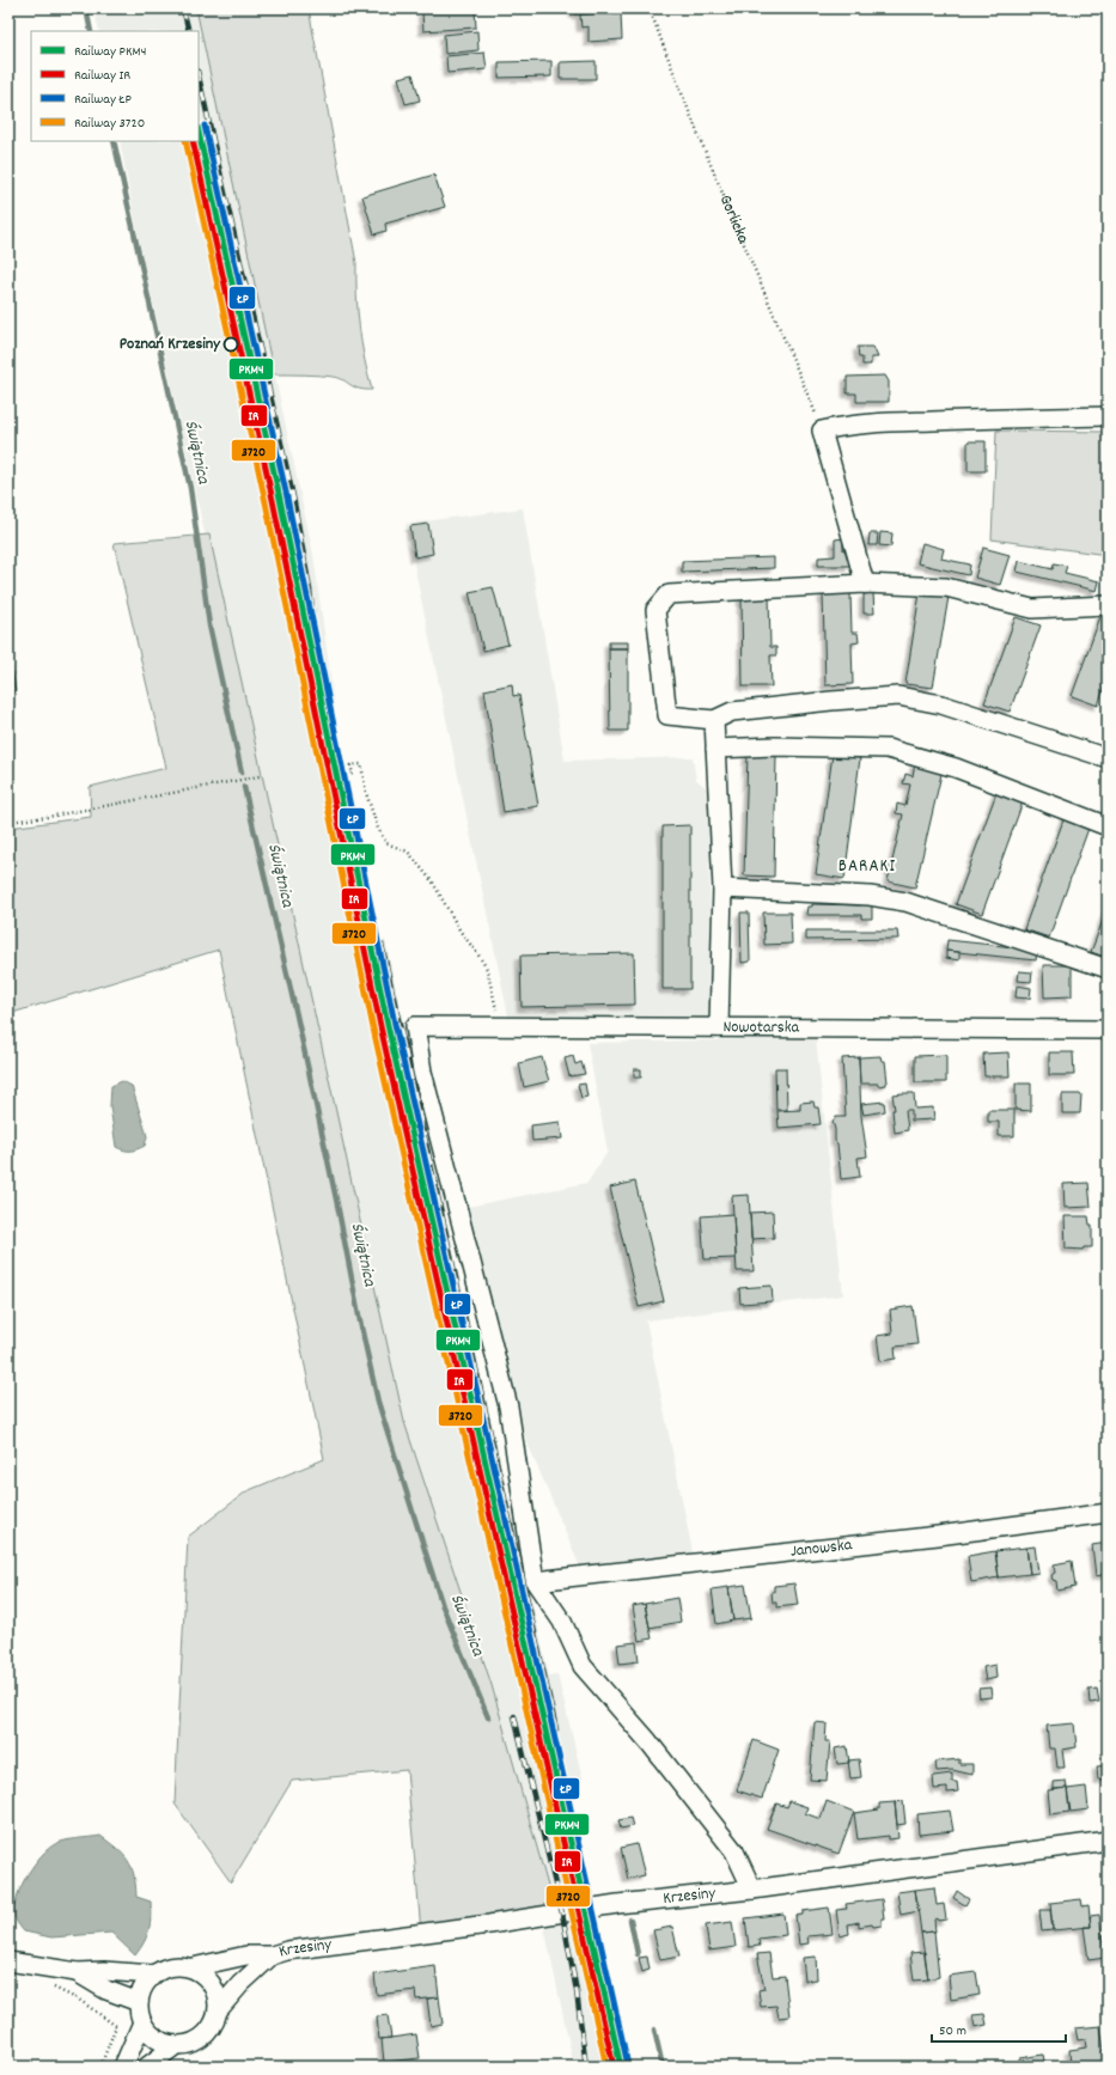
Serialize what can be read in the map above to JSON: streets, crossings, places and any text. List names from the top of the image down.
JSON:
{
  "streets": {
    "street": ["Nowotarska", "Janowska", "Krzesiny"],
    "path": ["Gorlicka"]
  },
  "crossings": [
    ["Nowotarska", "Janowska"]
  ],
  "districts": ["BARAKI"],
  "water": ["Świątnica"],
  "places": ["Poznań Krzesiny"],
  "lines": [
    "rail line ŁP",
    "rail line PKM4",
    "rail line IR",
    "rail line 3720"
  ],
  "legend": [
    "Railway PKM4",
    "Railway IR",
    "Railway ŁP",
    "Railway 3720"
  ],
  "scale_bar": "50 m"
}
